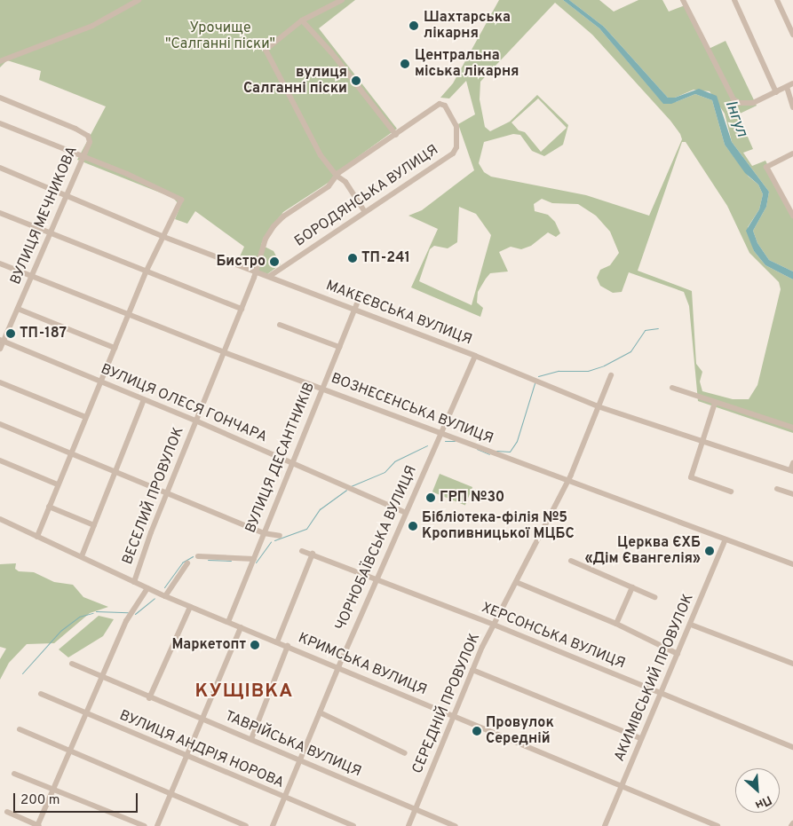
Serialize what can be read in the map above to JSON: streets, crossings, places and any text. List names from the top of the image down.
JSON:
{
  "streets": {
    "street": [
      "БОРОДЯНСЬКА ВУЛИЦЯ",
      "ВУЛИЦЯ МЕЧНИКОВА",
      "МАКЕЄВСЬКА ВУЛИЦЯ",
      "ВУЛИЦЯ ОЛЕСЯ ГОНЧАРА",
      "ВОЗНЕСЕНСЬКА ВУЛИЦЯ",
      "ВУЛИЦЯ ДЕСАНТНИКІВ",
      "ВЕСЕЛИЙ ПРОВУЛОК",
      "ЧОРНОБАЇВСЬКА ВУЛИЦЯ",
      "ХЕРСОНСЬКА ВУЛИЦЯ",
      "КРИМСЬКА ВУЛИЦЯ",
      "АКИМІВСЬКИЙ ПРОВУЛОК",
      "СЕРЕДНІЙ ПРОВУЛОК",
      "ТАВРІЙСЬКА ВУЛИЦЯ",
      "ВУЛИЦЯ АНДРІЯ НОРОВА"
    ]
  },
  "crossings": [
    ["БОРОДЯНСЬКА ВУЛИЦЯ", "МАКЕЄВСЬКА ВУЛИЦЯ"],
    ["БОРОДЯНСЬКА ВУЛИЦЯ", "ВЕСЕЛИЙ ПРОВУЛОК"],
    ["ВУЛИЦЯ МЕЧНИКОВА", "МАКЕЄВСЬКА ВУЛИЦЯ"],
    ["ВУЛИЦЯ МЕЧНИКОВА", "ВУЛИЦЯ ОЛЕСЯ ГОНЧАРА"],
    ["ВУЛИЦЯ МЕЧНИКОВА", "ВОЗНЕСЕНСЬКА ВУЛИЦЯ"],
    ["МАКЕЄВСЬКА ВУЛИЦЯ", "ВУЛИЦЯ ДЕСАНТНИКІВ"],
    ["МАКЕЄВСЬКА ВУЛИЦЯ", "ВЕСЕЛИЙ ПРОВУЛОК"],
    ["МАКЕЄВСЬКА ВУЛИЦЯ", "ЧОРНОБАЇВСЬКА ВУЛИЦЯ"],
    ["МАКЕЄВСЬКА ВУЛИЦЯ", "СЕРЕДНІЙ ПРОВУЛОК"],
    ["ВУЛИЦЯ ОЛЕСЯ ГОНЧАРА", "ВУЛИЦЯ ДЕСАНТНИКІВ"],
    ["ВУЛИЦЯ ОЛЕСЯ ГОНЧАРА", "ВЕСЕЛИЙ ПРОВУЛОК"],
    ["ВУЛИЦЯ ОЛЕСЯ ГОНЧАРА", "ЧОРНОБАЇВСЬКА ВУЛИЦЯ"],
    ["ВОЗНЕСЕНСЬКА ВУЛИЦЯ", "ВУЛИЦЯ ДЕСАНТНИКІВ"],
    ["ВОЗНЕСЕНСЬКА ВУЛИЦЯ", "ВЕСЕЛИЙ ПРОВУЛОК"],
    ["ВОЗНЕСЕНСЬКА ВУЛИЦЯ", "ЧОРНОБАЇВСЬКА ВУЛИЦЯ"],
    ["ВОЗНЕСЕНСЬКА ВУЛИЦЯ", "АКИМІВСЬКИЙ ПРОВУЛОК"],
    ["ВОЗНЕСЕНСЬКА ВУЛИЦЯ", "СЕРЕДНІЙ ПРОВУЛОК"],
    ["ВУЛИЦЯ ДЕСАНТНИКІВ", "КРИМСЬКА ВУЛИЦЯ"],
    ["ВЕСЕЛИЙ ПРОВУЛОК", "КРИМСЬКА ВУЛИЦЯ"],
    ["ЧОРНОБАЇВСЬКА ВУЛИЦЯ", "ХЕРСОНСЬКА ВУЛИЦЯ"],
    ["ЧОРНОБАЇВСЬКА ВУЛИЦЯ", "КРИМСЬКА ВУЛИЦЯ"],
    ["ЧОРНОБАЇВСЬКА ВУЛИЦЯ", "ТАВРІЙСЬКА ВУЛИЦЯ"],
    ["ЧОРНОБАЇВСЬКА ВУЛИЦЯ", "ВУЛИЦЯ АНДРІЯ НОРОВА"],
    ["ХЕРСОНСЬКА ВУЛИЦЯ", "АКИМІВСЬКИЙ ПРОВУЛОК"],
    ["ХЕРСОНСЬКА ВУЛИЦЯ", "СЕРЕДНІЙ ПРОВУЛОК"],
    ["КРИМСЬКА ВУЛИЦЯ", "АКИМІВСЬКИЙ ПРОВУЛОК"],
    ["КРИМСЬКА ВУЛИЦЯ", "СЕРЕДНІЙ ПРОВУЛОК"],
    ["СЕРЕДНІЙ ПРОВУЛОК", "ТАВРІЙСЬКА ВУЛИЦЯ"]
  ],
  "districts": ["КУЩІВКА"],
  "water": ["Інгул"],
  "parks": ["Урочище \"Салганні піски\""],
  "places": [
    "Шахтарська лікарня",
    "Центральна міська лікарня",
    "вулиця Салганні піски",
    "ТП-241",
    "Бистро",
    "ТП-187",
    "ГРП №30",
    "Бібліотека-філія №5 Кропивницької МЦБС",
    "Церква ЄХБ «Дім Євангелія»",
    "Маркетопт",
    "Провулок Середній"
  ],
  "scale_bar": "200 m",
  "north": "bottom right"
}
